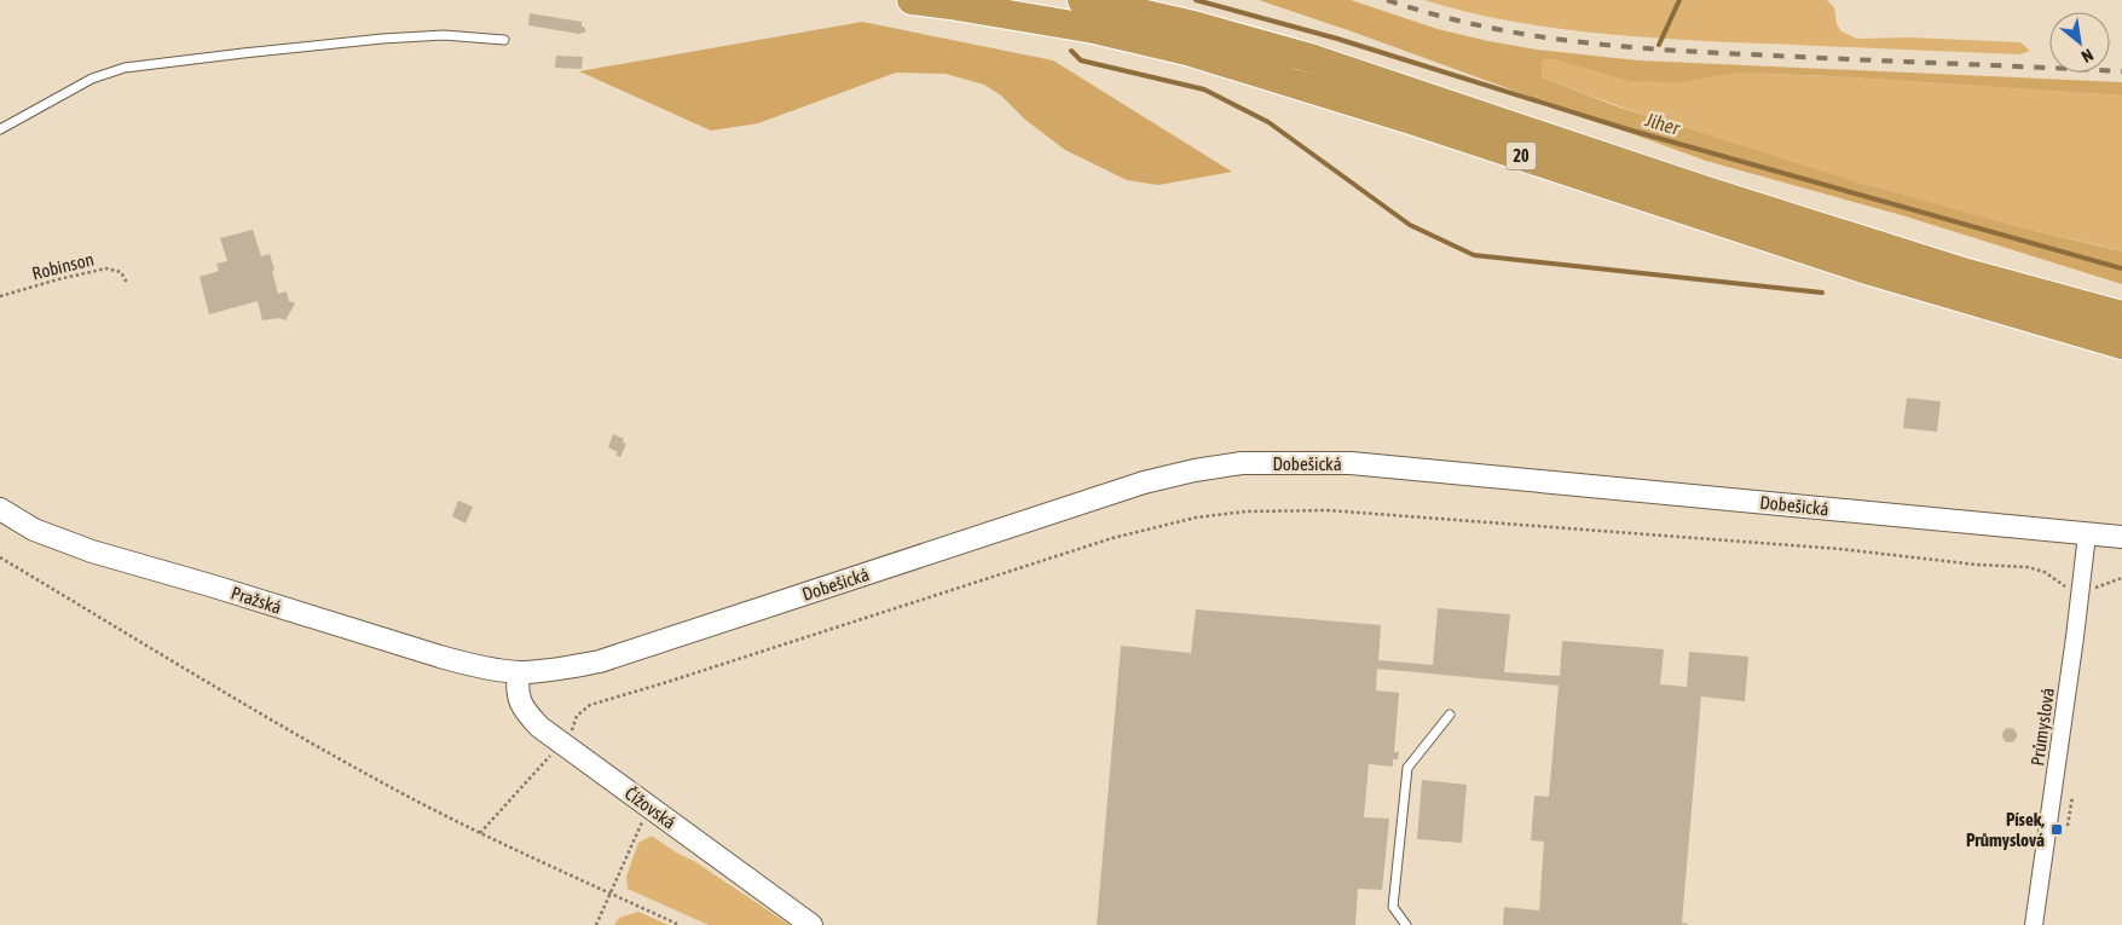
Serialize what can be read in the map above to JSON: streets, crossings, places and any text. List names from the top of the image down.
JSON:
{
  "streets": {
    "highway": ["20"],
    "street": [
      "Dobešická",
      "Pražská",
      "Průmyslová",
      "Čížovská"
    ],
    "path": ["Robinson"]
  },
  "crossings": [
    ["Dobešická", "Pražská"],
    ["Dobešická", "Průmyslová"],
    ["Dobešická", "Čížovská"],
    ["Pražská", "Čížovská"]
  ],
  "water": ["Jiher"],
  "places": {
    "transit": ["Písek, Průmyslová"]
  },
  "north": "bottom right"
}
